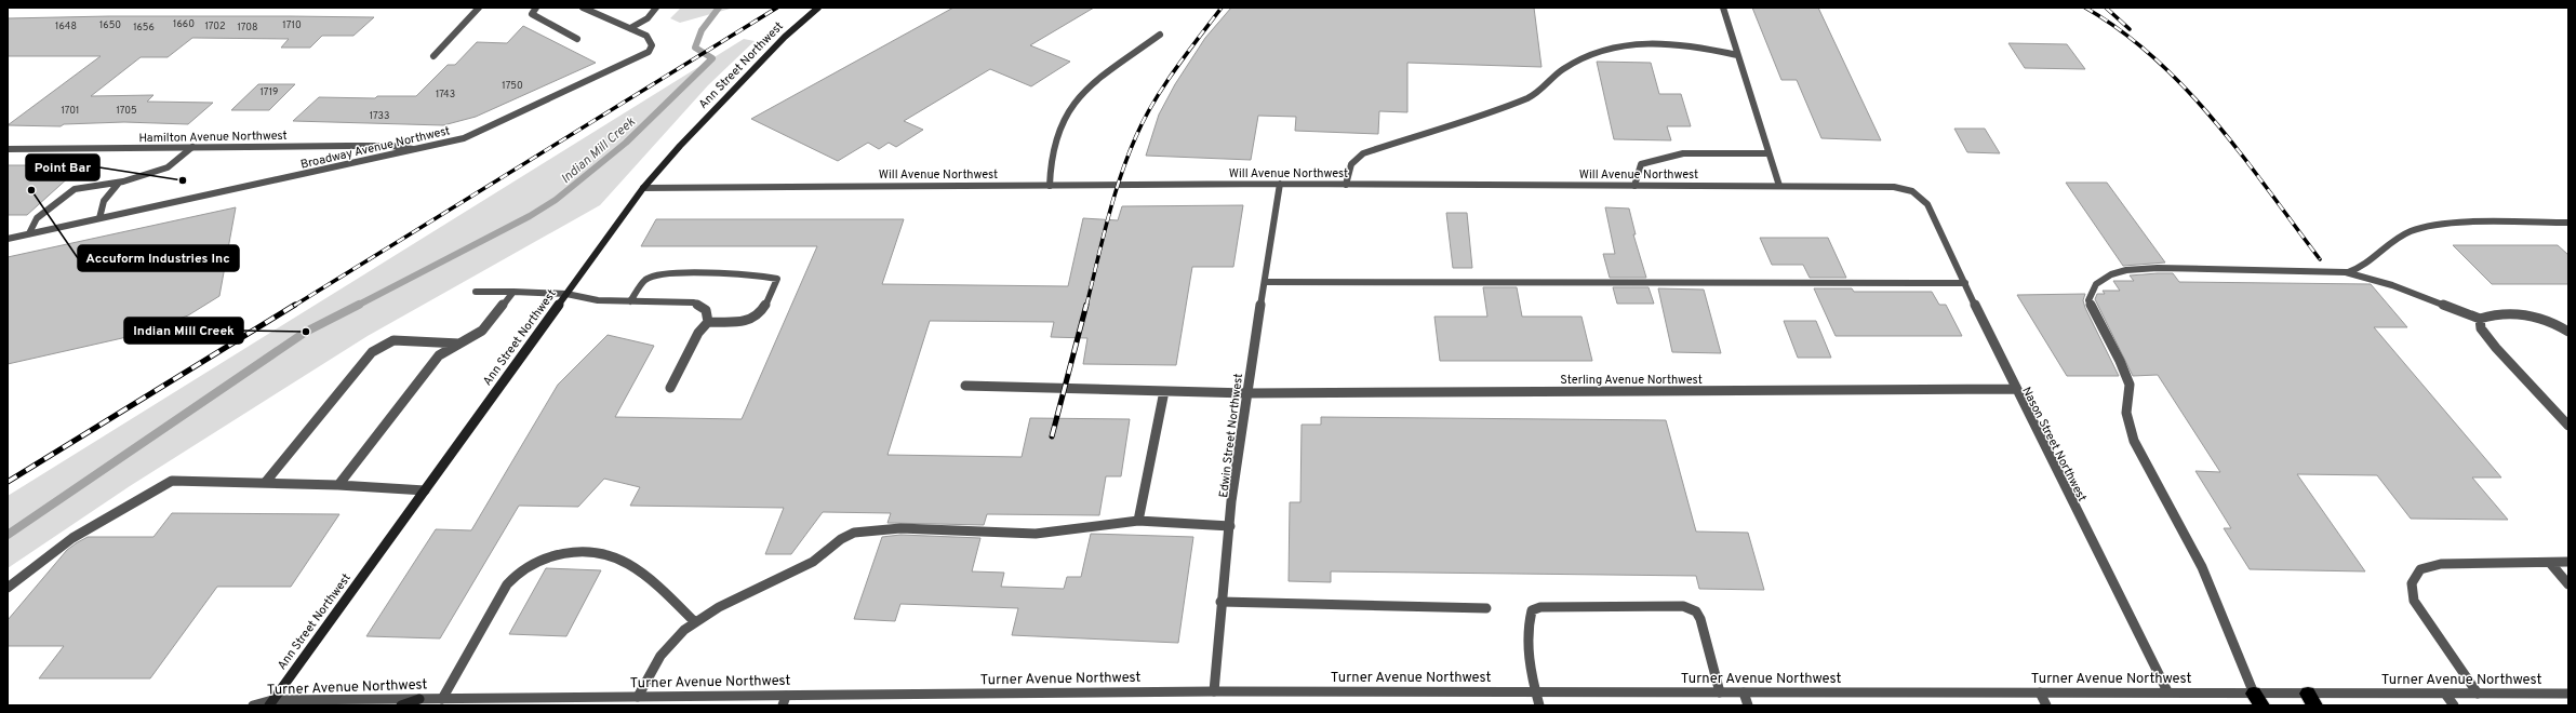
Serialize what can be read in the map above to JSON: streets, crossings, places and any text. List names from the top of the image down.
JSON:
{
  "streets": {
    "main road": ["Ann Street Northwest"],
    "street": [
      "Hamilton Avenue Northwest",
      "Broadway Avenue Northwest",
      "Will Avenue Northwest",
      "Sterling Avenue Northwest",
      "Edwin Street Northwest",
      "Nason Street Northwest",
      "Turner Avenue Northwest"
    ]
  },
  "crossings": [
    ["Ann Street Northwest", "Will Avenue Northwest"],
    ["Ann Street Northwest", "Turner Avenue Northwest"],
    ["Hamilton Avenue Northwest", "Broadway Avenue Northwest"],
    ["Will Avenue Northwest", "Edwin Street Northwest"],
    ["Will Avenue Northwest", "Nason Street Northwest"],
    ["Sterling Avenue Northwest", "Edwin Street Northwest"],
    ["Sterling Avenue Northwest", "Nason Street Northwest"],
    ["Edwin Street Northwest", "Turner Avenue Northwest"],
    ["Nason Street Northwest", "Turner Avenue Northwest"]
  ],
  "water": ["Indian Mill Creek"],
  "places": ["Point Bar", "Accuform Industries Inc", "Indian Mill Creek"],
  "house_numbers": [
    "1660",
    "1650",
    "1710",
    "1648",
    "1702",
    "1656",
    "1708",
    "1750",
    "1719",
    "1743",
    "1701",
    "1705",
    "1733"
  ]
}
